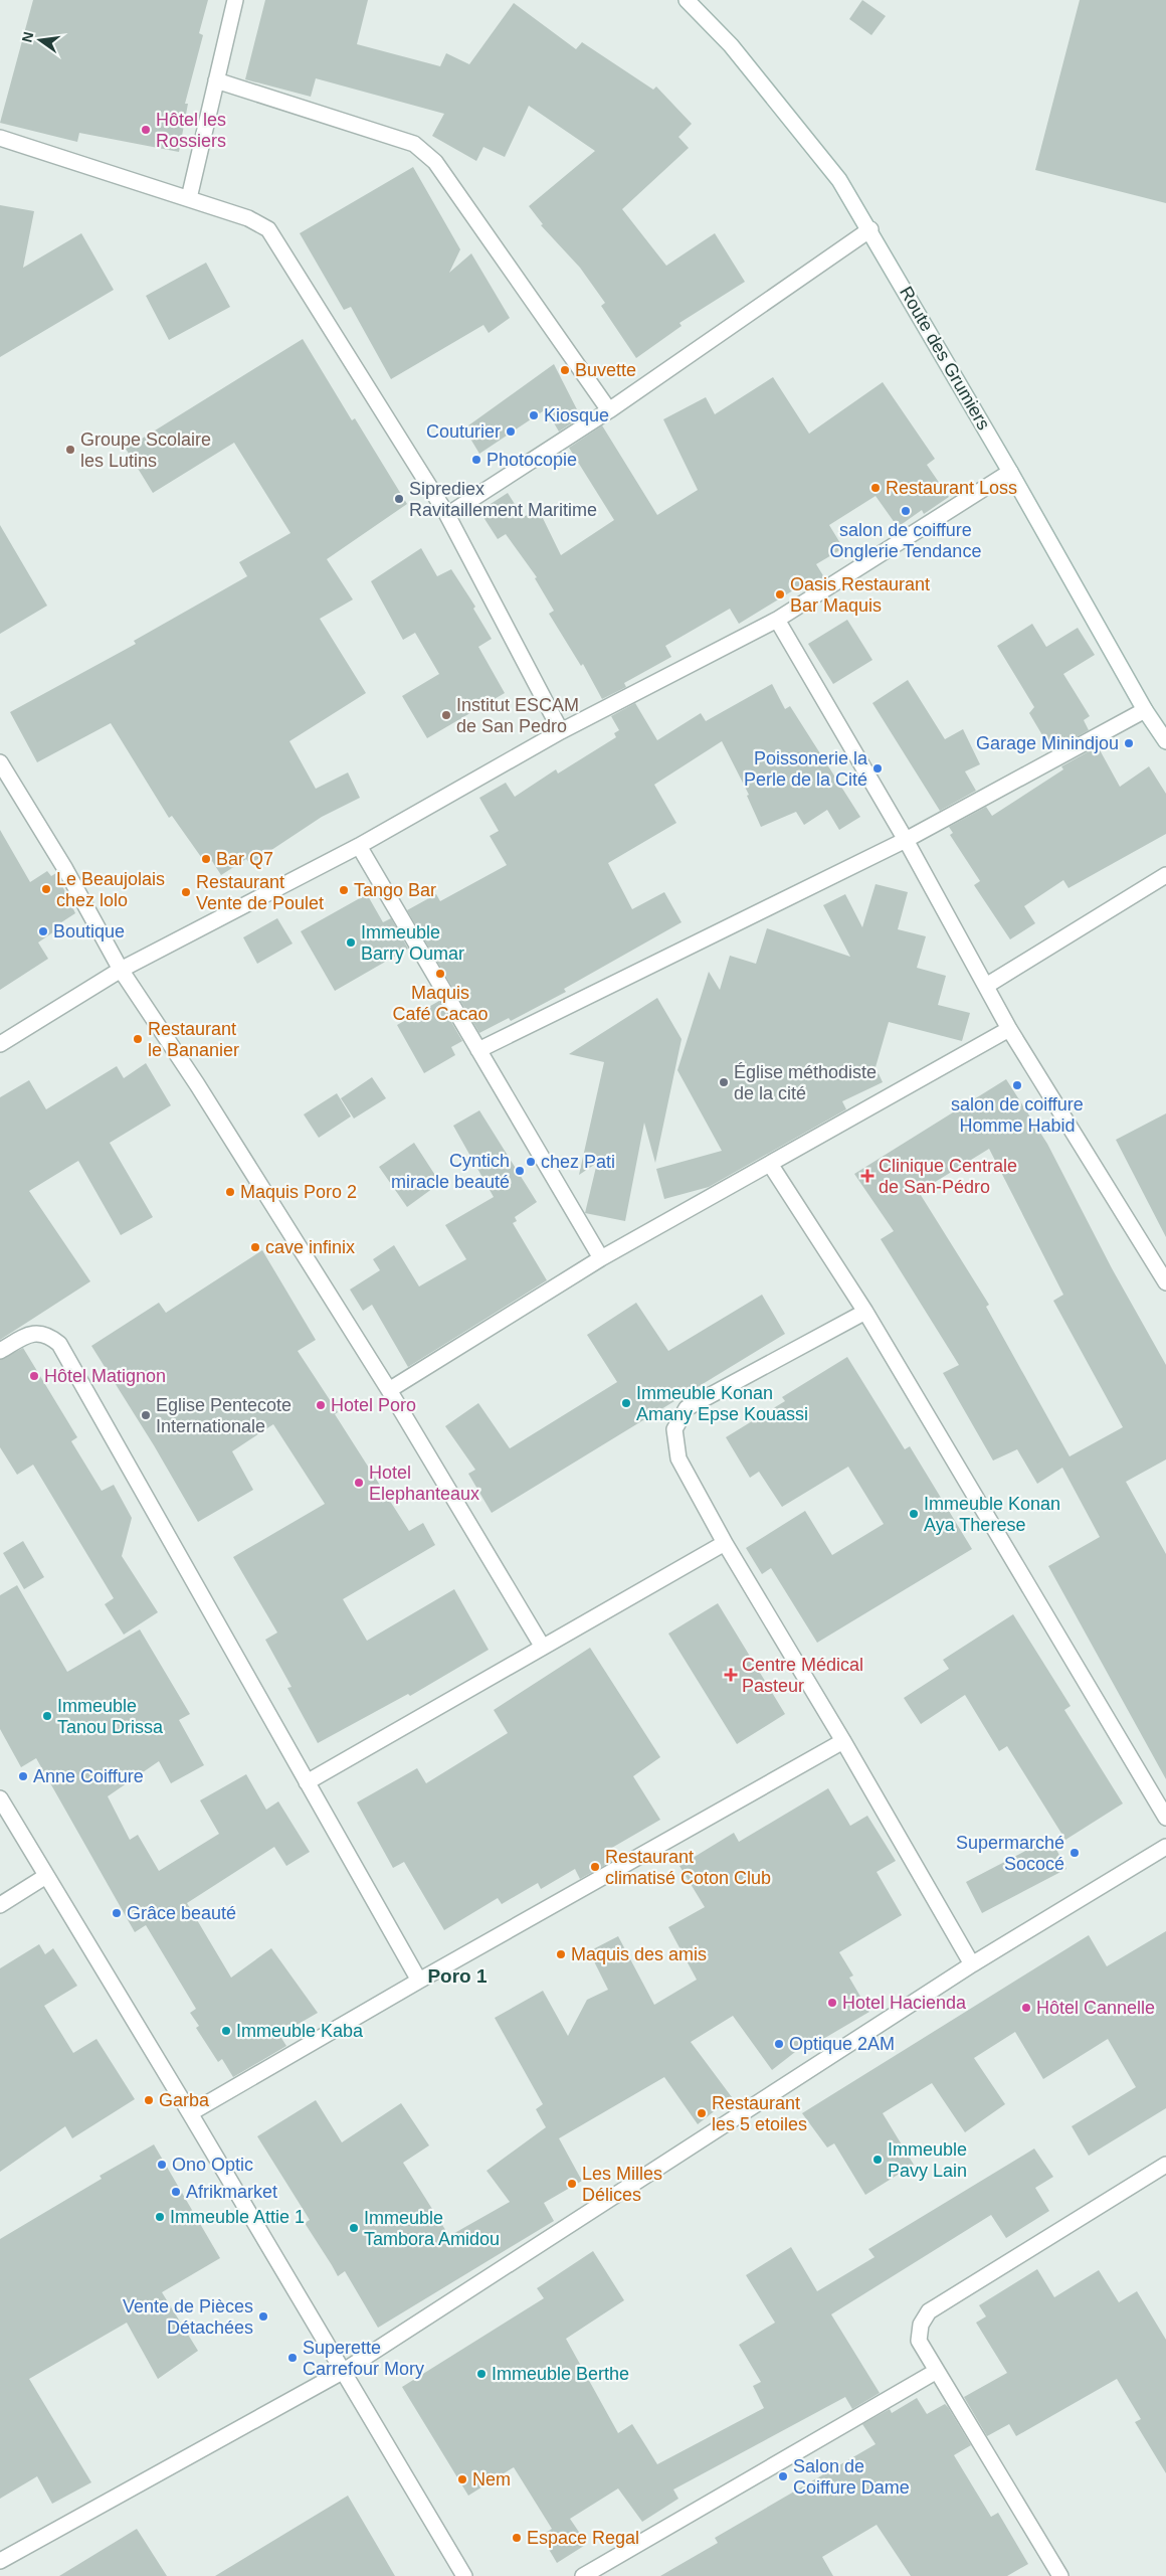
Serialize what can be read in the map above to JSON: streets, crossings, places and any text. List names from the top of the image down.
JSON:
{
  "streets": {
    "street": ["Route des Grumiers"]
  },
  "districts": ["Poro 1"],
  "places": {
    "other": [
      "Hôtel les Rossiers",
      "Buvette",
      "Kiosque",
      "Couturier",
      "Groupe Scolaire les Lutins",
      "Photocopie",
      "Restaurant Loss",
      "Siprediex Ravitaillement Maritime",
      "salon de coiffure Onglerie Tendance",
      "Oasis Restaurant Bar Maquis",
      "Institut ESCAM de San Pedro",
      "Garage Minindjou",
      "Poissonerie la Perle de la Cité",
      "Bar Q7",
      "Le Beaujolais chez lolo",
      "Tango Bar",
      "Restaurant Vente de Poulet",
      "Boutique",
      "Immeuble Barry Oumar",
      "Maquis Café Cacao",
      "Restaurant le Bananier",
      "Église méthodiste de la cité",
      "salon de coiffure Homme Habid",
      "chez Pati",
      "Cyntich miracle beauté",
      "Maquis Poro 2",
      "cave infinix",
      "Hôtel Matignon",
      "Immeuble Konan Amany Epse Kouassi",
      "Hotel Poro",
      "Eglise Pentecote Internationale",
      "Hotel Elephanteaux",
      "Immeuble Konan Aya Therese",
      "Immeuble Tanou Drissa",
      "Anne Coiffure",
      "Supermarché Sococé",
      "Restaurant climatisé Coton Club",
      "Grâce beauté",
      "Maquis des amis",
      "Hotel Hacienda",
      "Hôtel Cannelle",
      "Immeuble Kaba",
      "Optique 2AM",
      "Garba",
      "Restaurant les 5 etoiles",
      "Immeuble Pavy Lain",
      "Ono Optic",
      "Les Milles Délices",
      "Afrikmarket",
      "Immeuble Attie 1",
      "Immeuble Tambora Amidou",
      "Vente de Pièces Détachées",
      "Superette Carrefour Mory",
      "Immeuble Berthe",
      "Salon de Coiffure Dame",
      "Nem",
      "Espace Regal"
    ],
    "health": ["Clinique Centrale de San-Pédro", "Centre Médical Pasteur"]
  },
  "north": "left"
}
